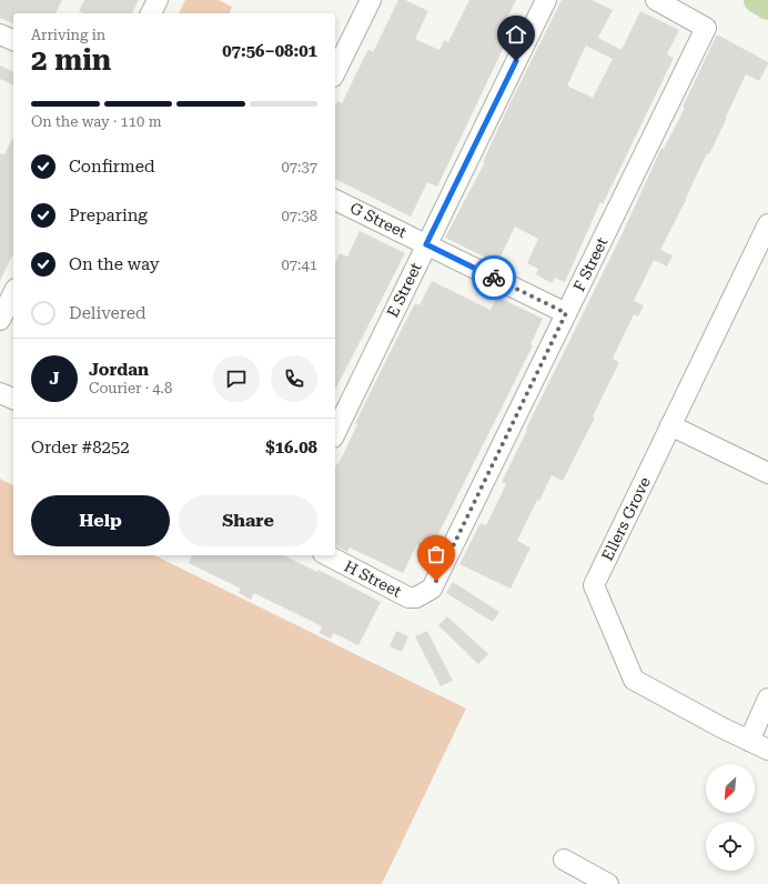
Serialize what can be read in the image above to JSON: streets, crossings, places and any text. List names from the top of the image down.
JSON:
{
  "streets": {
    "street": [
      "G Street",
      "F Street",
      "E Street",
      "Ellers Grove",
      "H Street"
    ]
  },
  "crossings": [
    ["G Street", "F Street"],
    ["G Street", "E Street"],
    ["F Street", "H Street"]
  ],
  "north": "bottom left",
  "page": {
    "heading": ["2 min", "Arriving in", "07:56–08:01"],
    "panel": [
      "Jordan",
      "Courier · 4.8",
      "Order #8252",
      "$16.08"
    ],
    "bar": "On the way · 110 m",
    "list": [
      ["Confirmed", "07:37"],
      ["Preparing", "07:38"],
      ["On the way", "07:41"],
      "Delivered"
    ],
    "round": "J",
    "buttons": ["Help", "Share"]
  }
}
